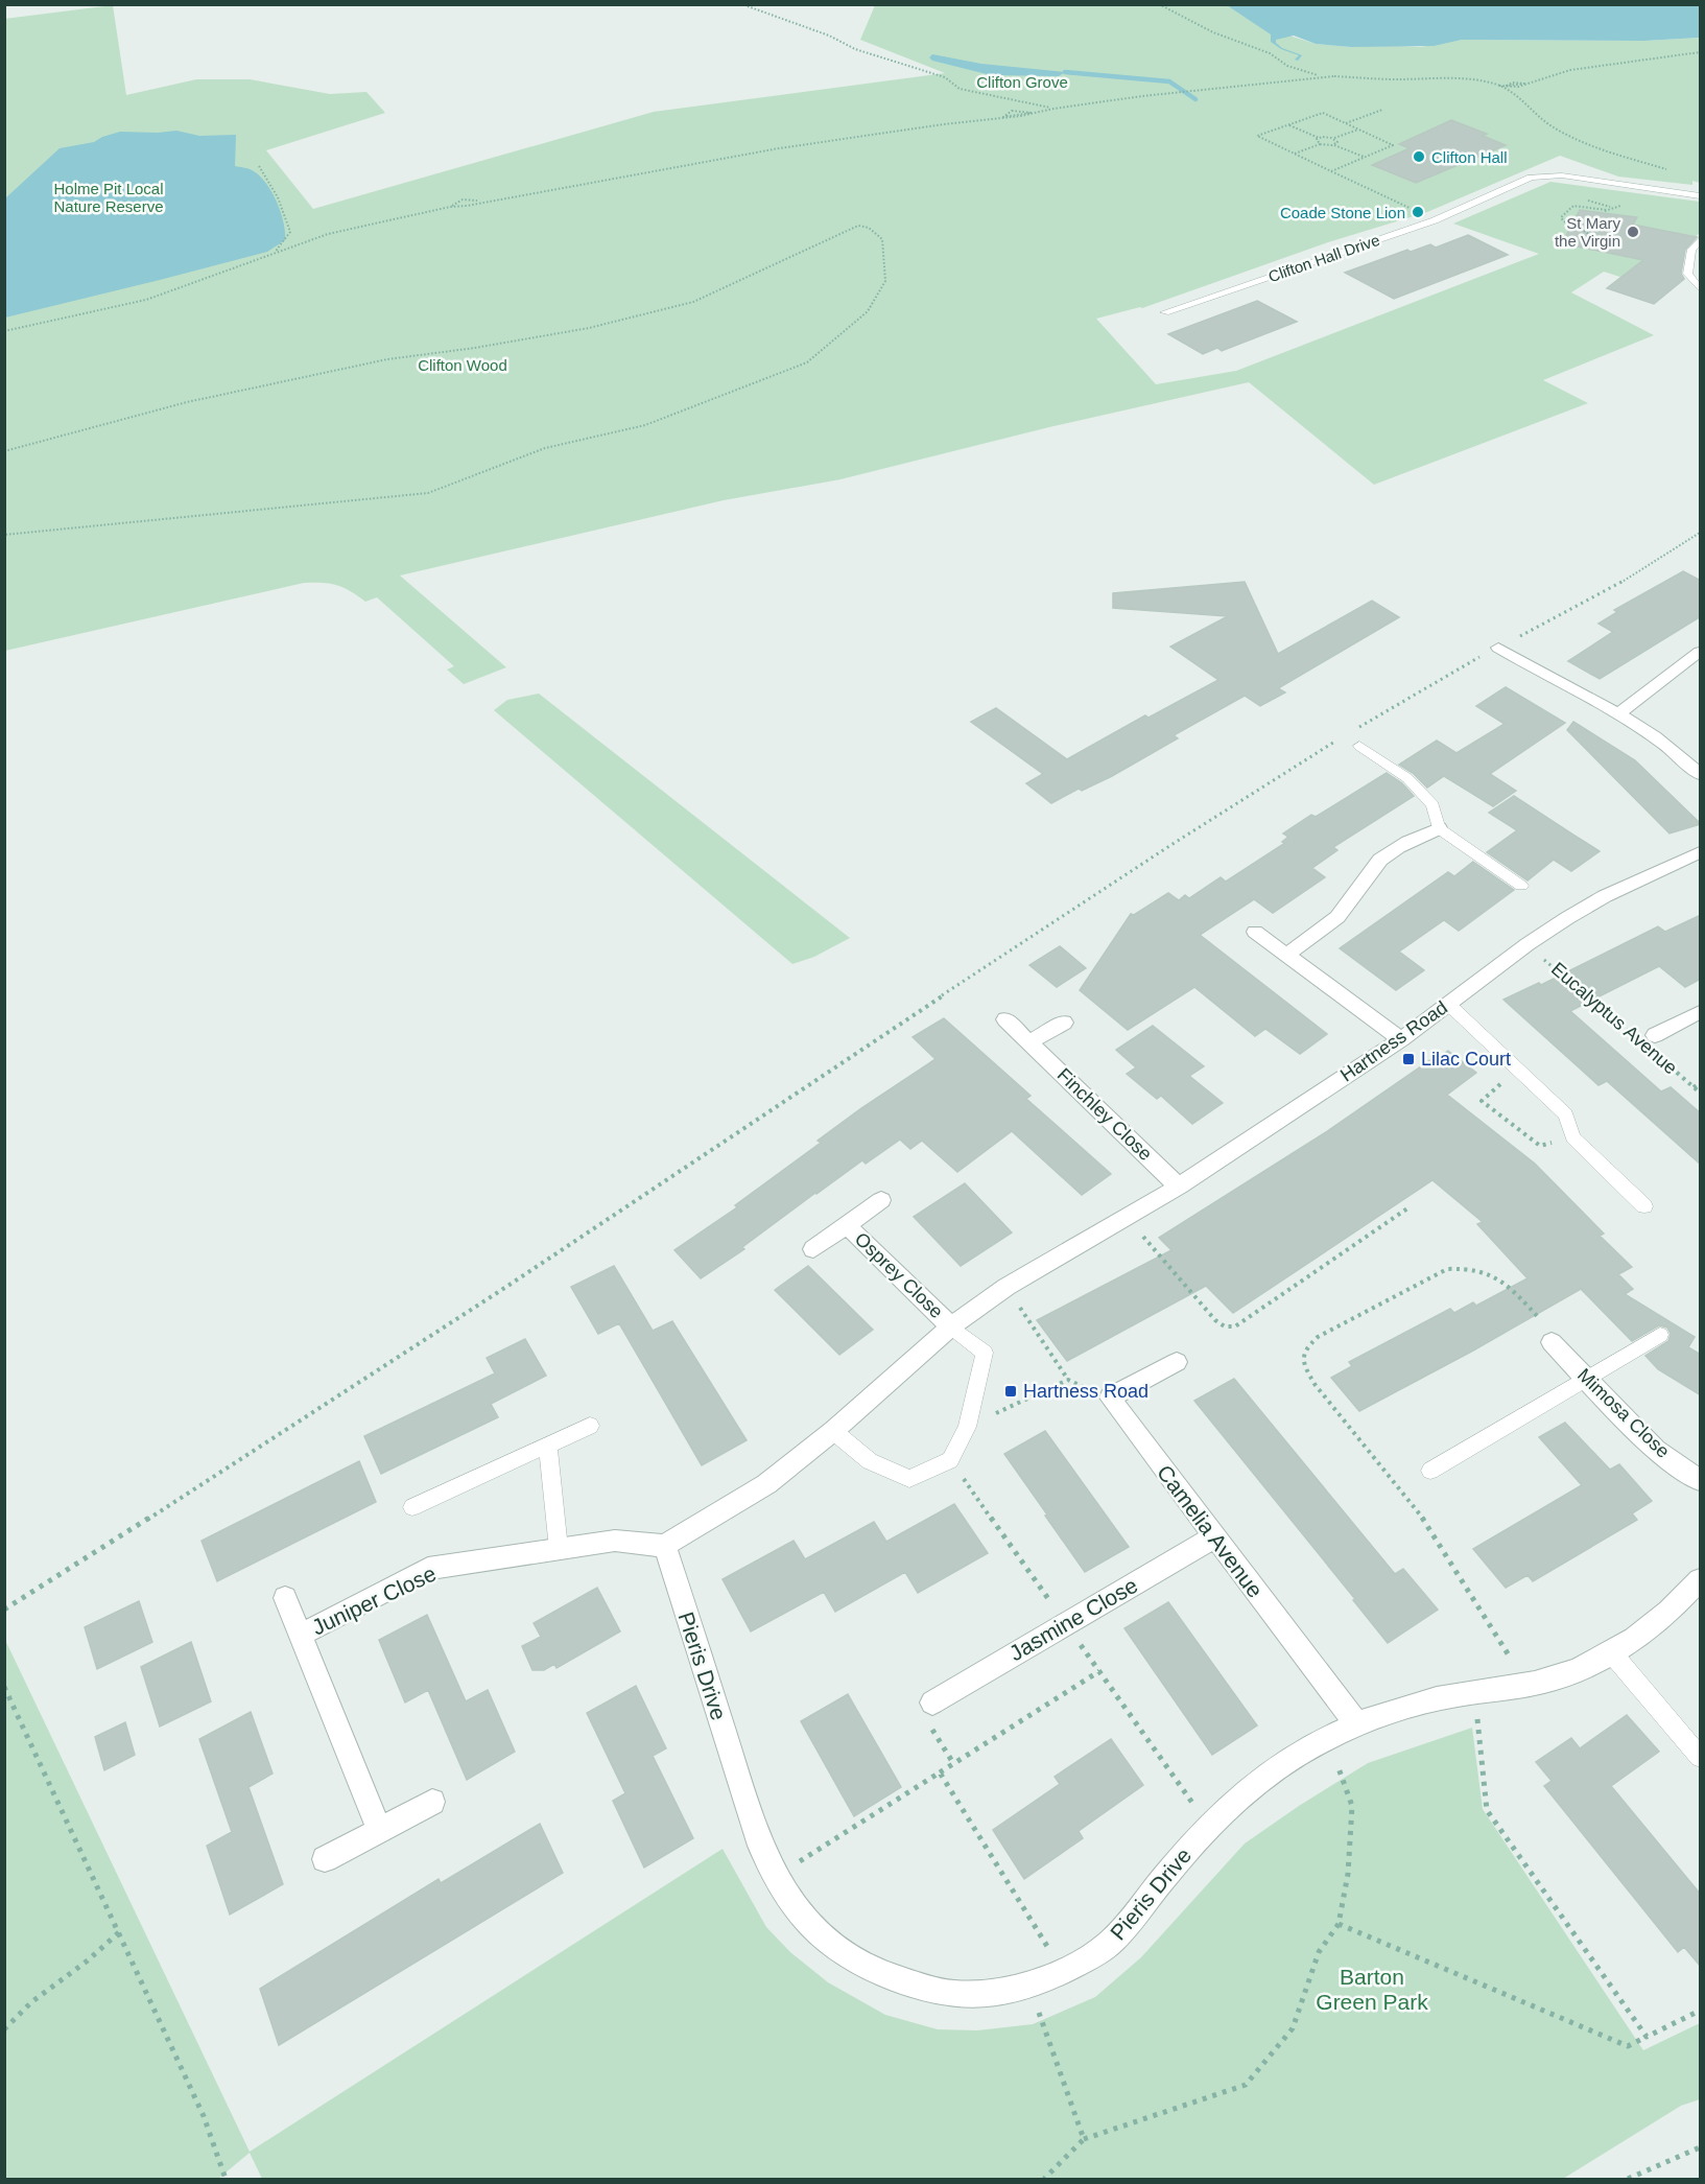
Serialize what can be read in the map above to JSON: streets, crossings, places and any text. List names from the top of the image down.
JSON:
{
  "streets": {
    "street": [
      "Eucalyptus Avenue",
      "Hartness Road",
      "Finchley Close",
      "Osprey Close",
      "Mimosa Close",
      "Camelia Avenue",
      "Juniper Close",
      "Jasmine Close",
      "Pieris Drive"
    ],
    "lane": ["Clifton Hall Drive"]
  },
  "crossings": [
    ["Eucalyptus Avenue", "Hartness Road"],
    ["Hartness Road", "Finchley Close"],
    ["Hartness Road", "Osprey Close"],
    ["Hartness Road", "Juniper Close"],
    ["Hartness Road", "Pieris Drive"],
    ["Camelia Avenue", "Jasmine Close"],
    ["Camelia Avenue", "Pieris Drive"],
    ["Juniper Close", "Pieris Drive"]
  ],
  "parks": [
    "Clifton Grove",
    "Holme Pit Local Nature Reserve",
    "Clifton Wood",
    "Barton Green Park"
  ],
  "places": {
    "other": ["Clifton Hall", "Coade Stone Lion", "St Mary the Virgin"],
    "transit": ["Lilac Court", "Hartness Road"]
  }
}
